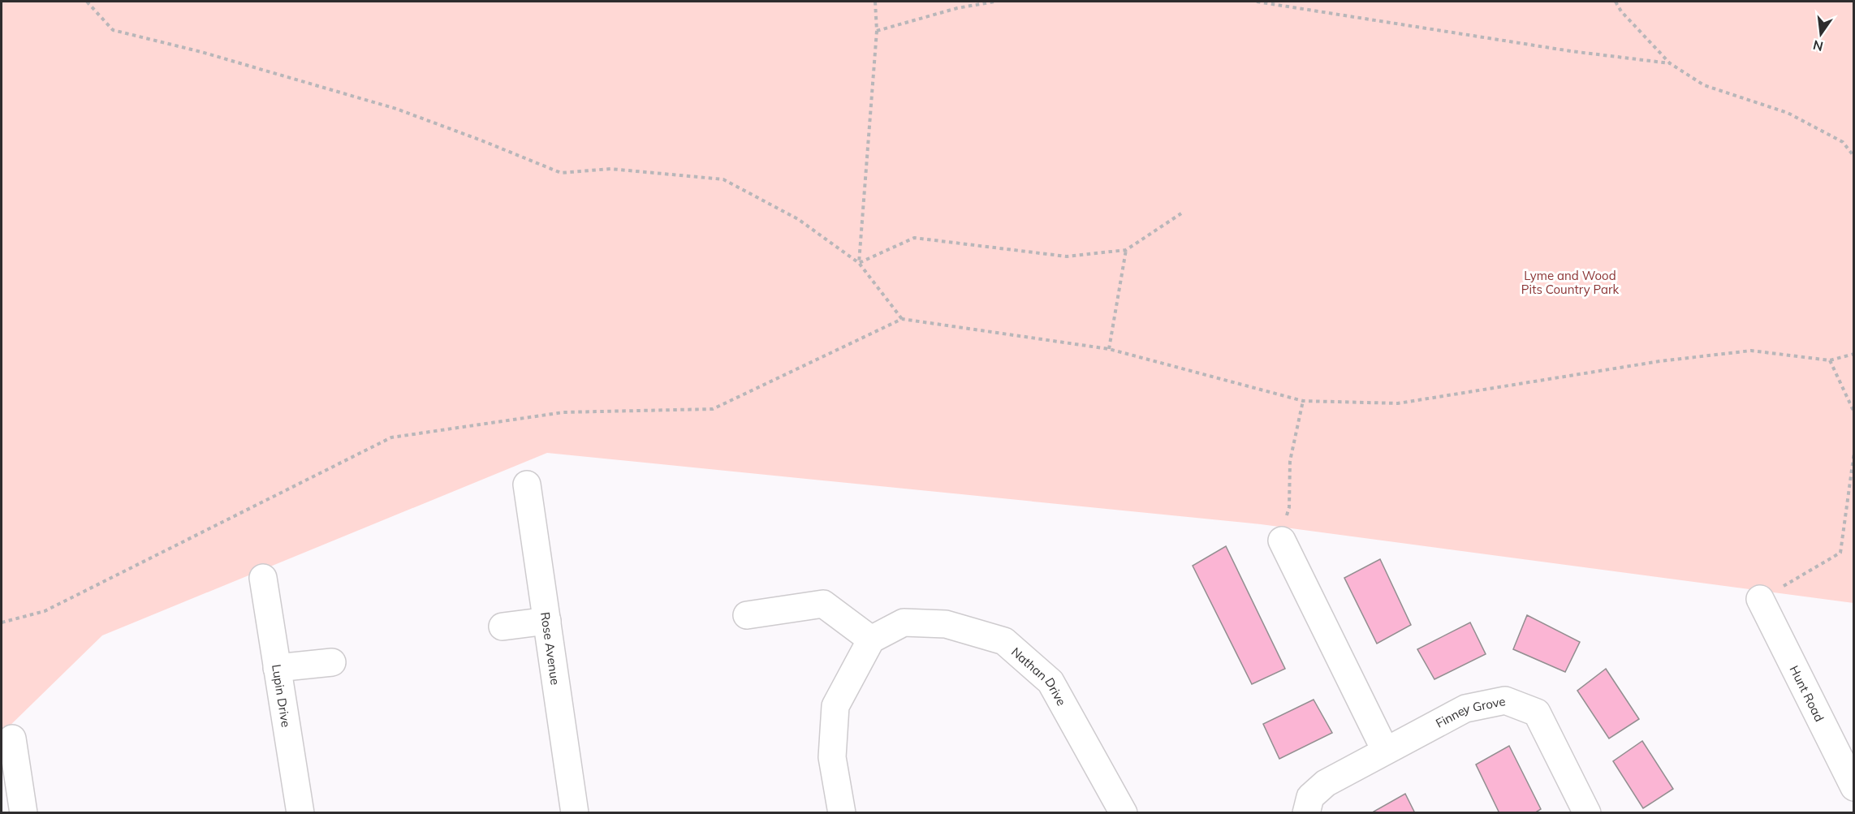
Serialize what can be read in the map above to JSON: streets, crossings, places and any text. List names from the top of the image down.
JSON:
{
  "streets": {
    "street": [
      "Rose Avenue",
      "Nathan Drive",
      "Hunt Road",
      "Lupin Drive",
      "Finney Grove"
    ]
  },
  "parks": ["Lyme and Wood Pits Country Park"],
  "north": "bottom"
}
